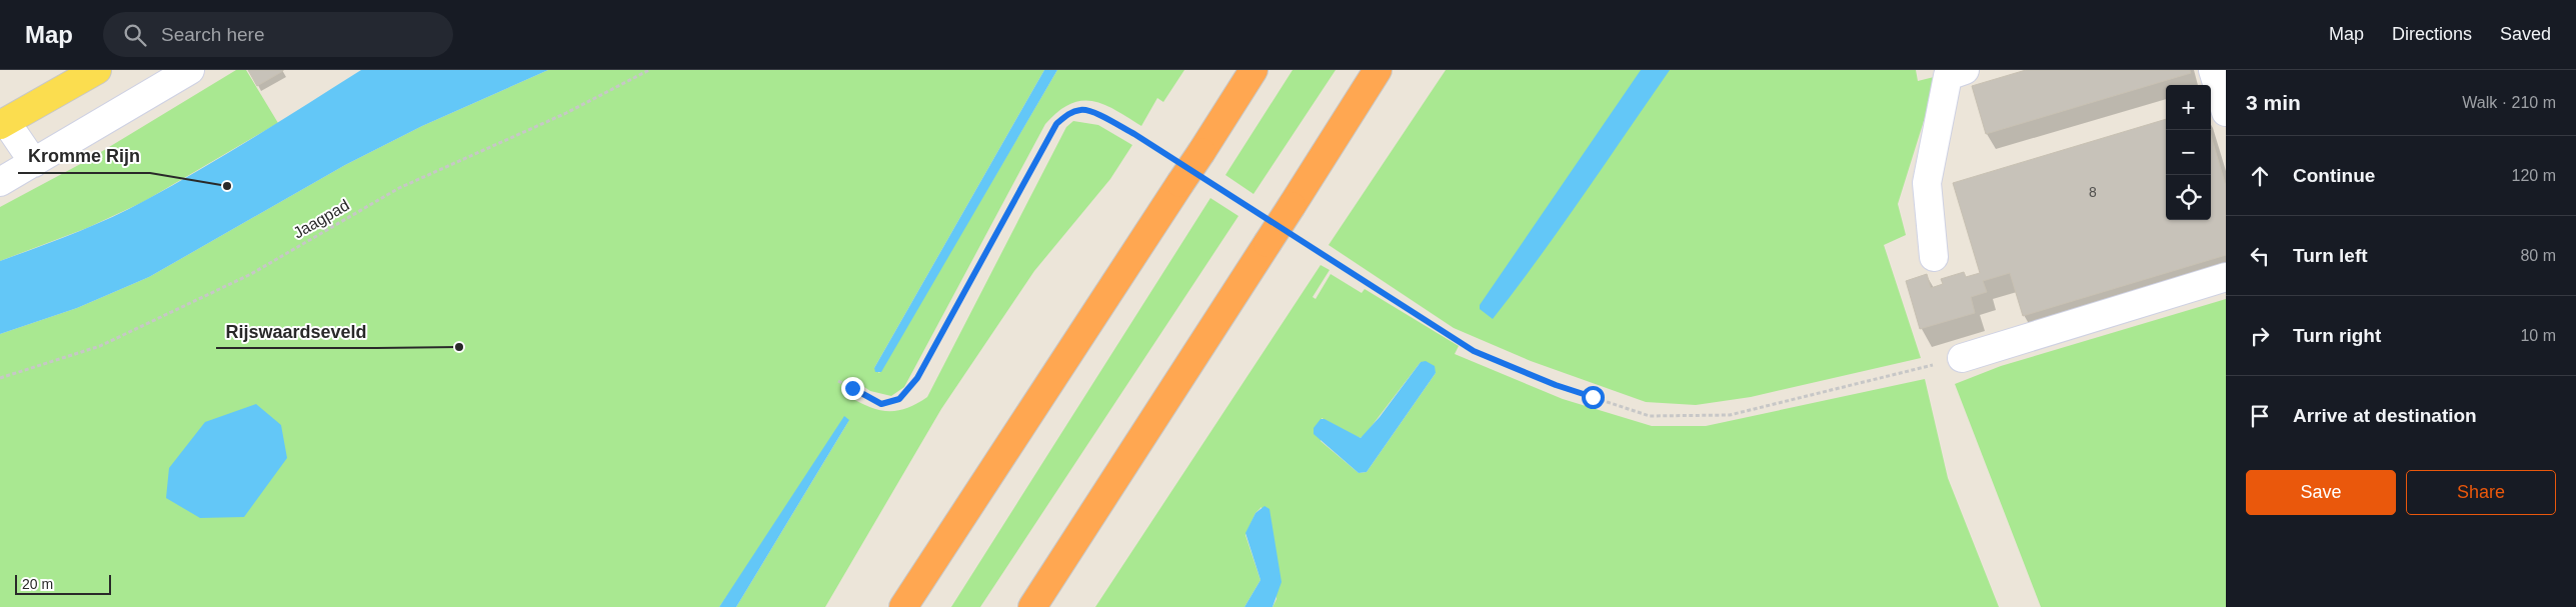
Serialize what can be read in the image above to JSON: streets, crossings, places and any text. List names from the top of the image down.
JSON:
{
  "streets": {
    "path": ["Jaagpad"]
  },
  "places": ["Kromme Rijn", "Rijswaardseveld"],
  "house_numbers": ["8"],
  "scale_bar": "20 m",
  "page": {
    "header": "Map",
    "search": "Search here",
    "nav": ["Map", "Directions", "Saved"],
    "heading": ["3 min", "Walk · 210 m"],
    "map_buttons": ["+", "−"],
    "list": [
      ["Continue", "120 m"],
      ["Turn left", "80 m"],
      ["Turn right", "10 m"],
      "Arrive at destination"
    ],
    "buttons": ["Save", "Share"],
    "scale": "20 m"
  }
}
